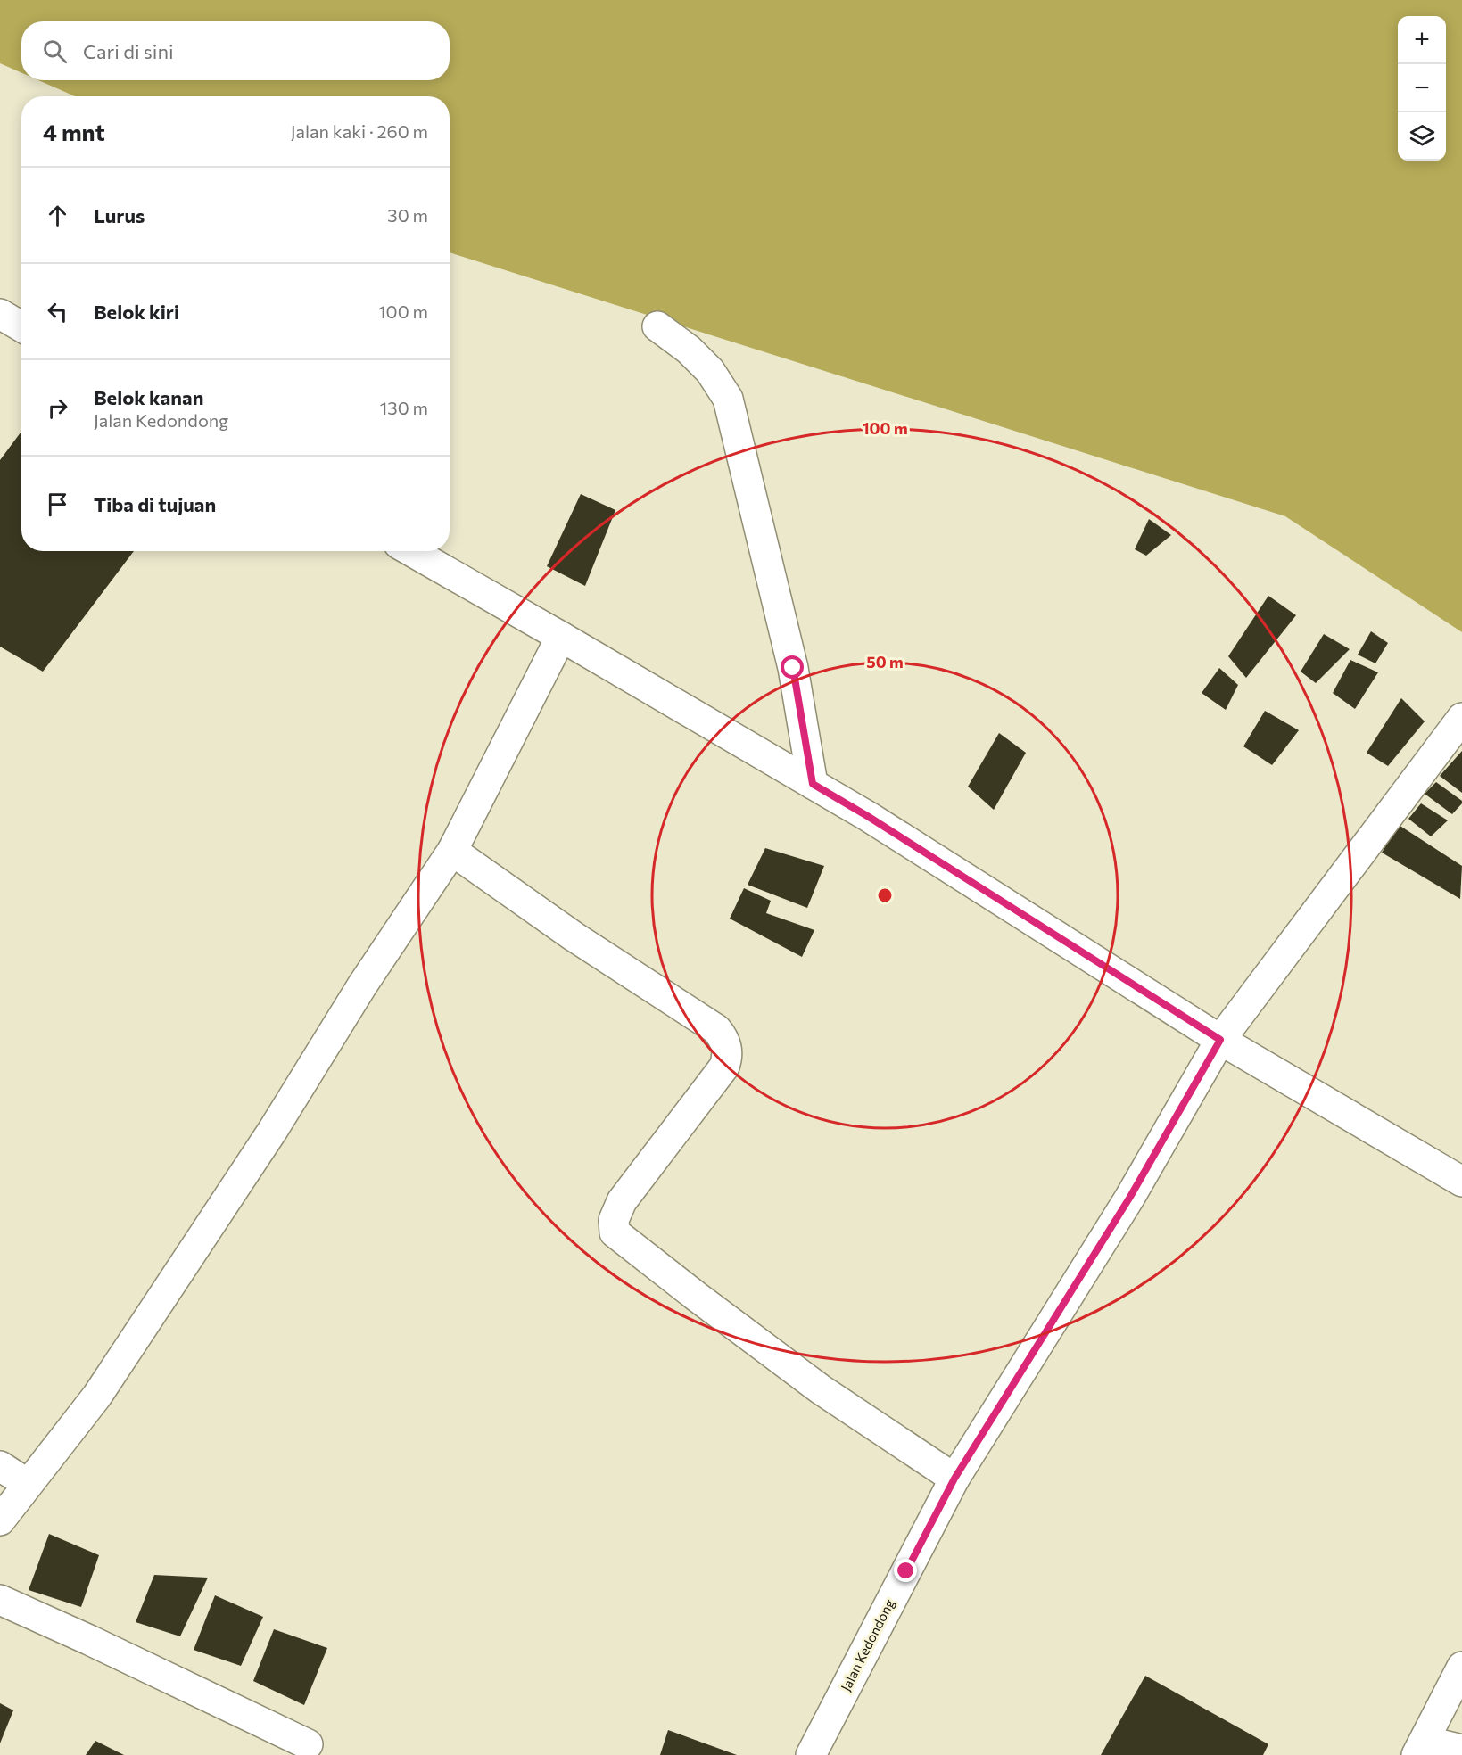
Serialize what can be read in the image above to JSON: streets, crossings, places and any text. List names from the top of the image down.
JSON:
{
  "streets": {
    "street": ["Jalan Kedondong"]
  },
  "page": {
    "map_buttons": ["+", "−"],
    "search": "Cari di sini",
    "heading": ["4 mnt", "Jalan kaki · 260 m"],
    "list": [
      ["Lurus", "30 m"],
      ["Belok kiri", "100 m"],
      ["Belok kanan", "Jalan Kedondong", "130 m"],
      "Tiba di tujuan"
    ]
  },
  "rings": ["100 m", "50 m"]
}
